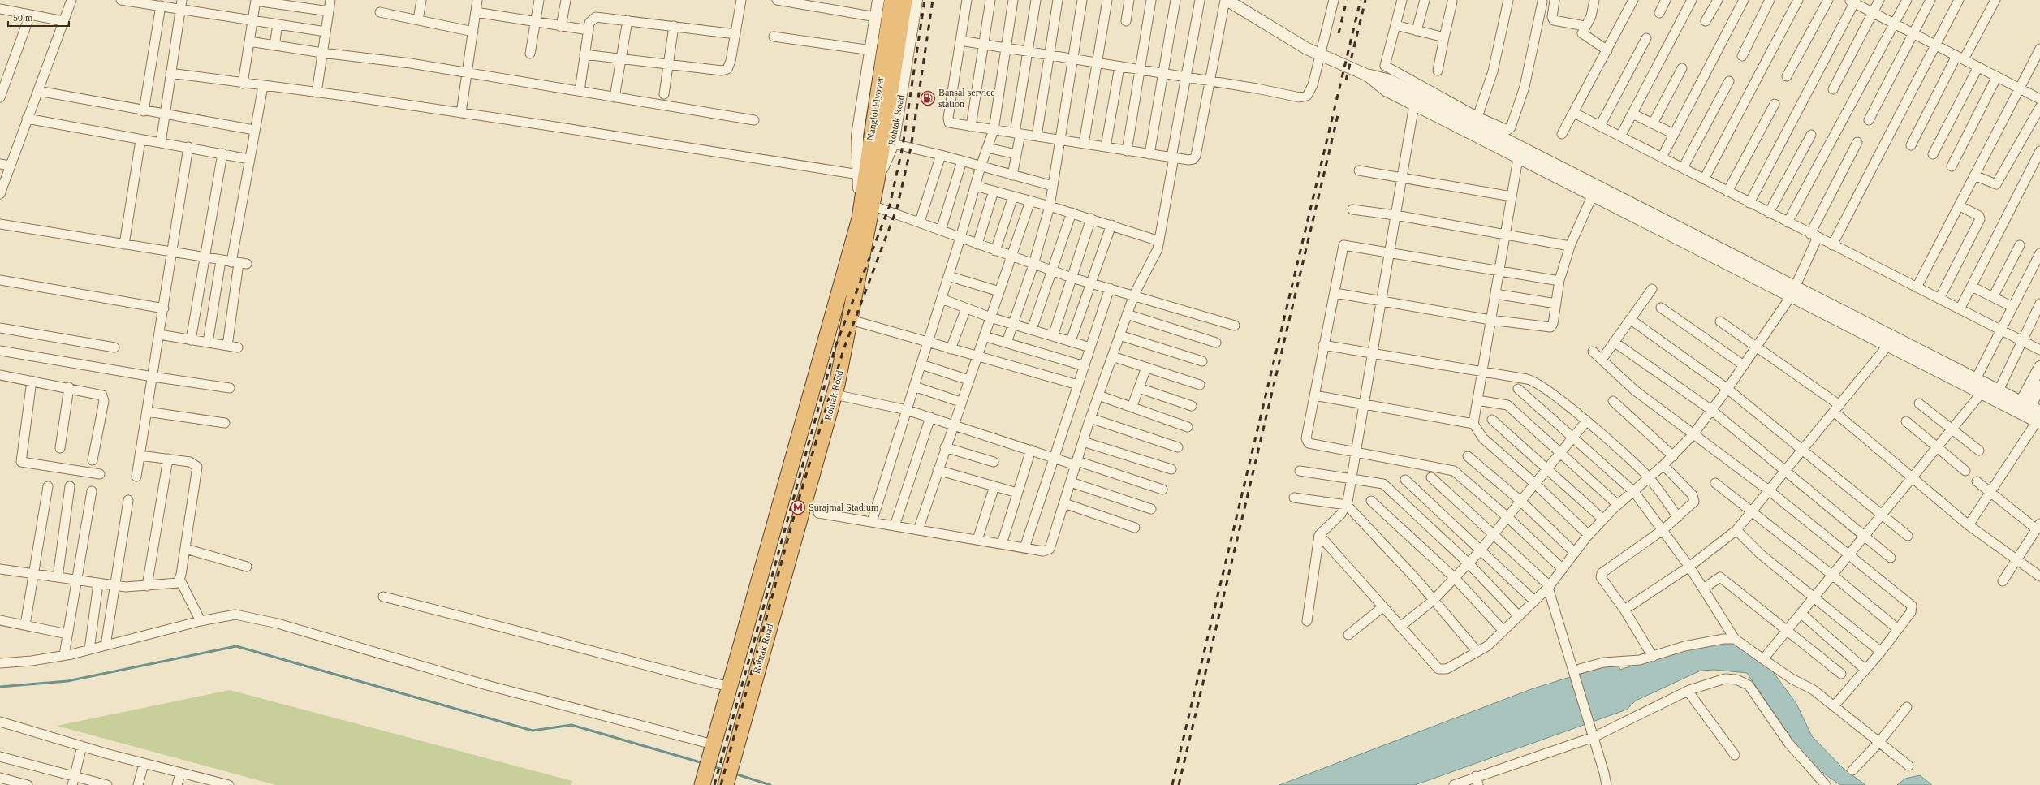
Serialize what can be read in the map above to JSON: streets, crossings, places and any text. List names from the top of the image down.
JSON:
{
  "streets": {
    "highway": ["Nangloi Flyover", "Rohtak Road"]
  },
  "crossings": [
    ["Nangloi Flyover", "Rohtak Road"]
  ],
  "places": {
    "fuel station": ["Bansal service station"],
    "metro station": ["Surajmal Stadium"]
  },
  "scale_bar": "50 m"
}
